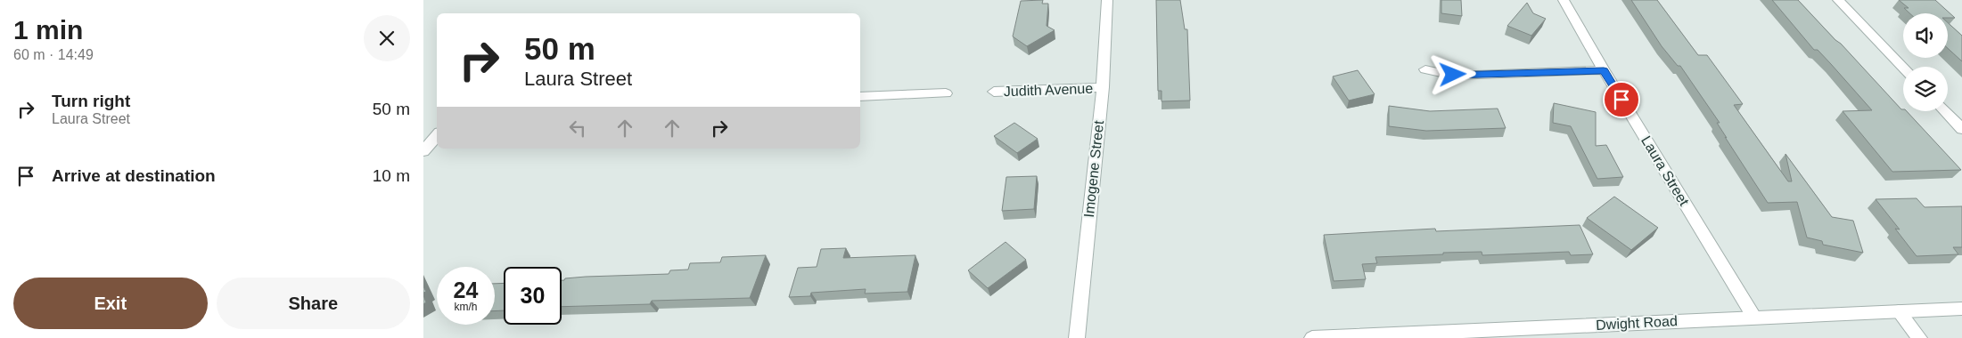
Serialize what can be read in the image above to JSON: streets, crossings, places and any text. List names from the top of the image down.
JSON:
{
  "streets": {
    "street": [
      "Judith Avenue",
      "Imogene Street",
      "Laura Street",
      "Dwight Road"
    ]
  },
  "crossings": [
    ["Judith Avenue", "Imogene Street"],
    ["Laura Street", "Dwight Road"]
  ],
  "page": {
    "heading": ["1 min", "60 m · 14:49"],
    "turn": ["50 m", "Laura Street"],
    "list": [
      {
        "name": "Turn right",
        "note": "Laura Street",
        "value": "50 m"
      },
      {
        "name": "Arrive at destination",
        "value": "10 m"
      }
    ],
    "speed": "24 km/h",
    "limit": "30",
    "buttons": ["Exit", "Share"]
  }
}
